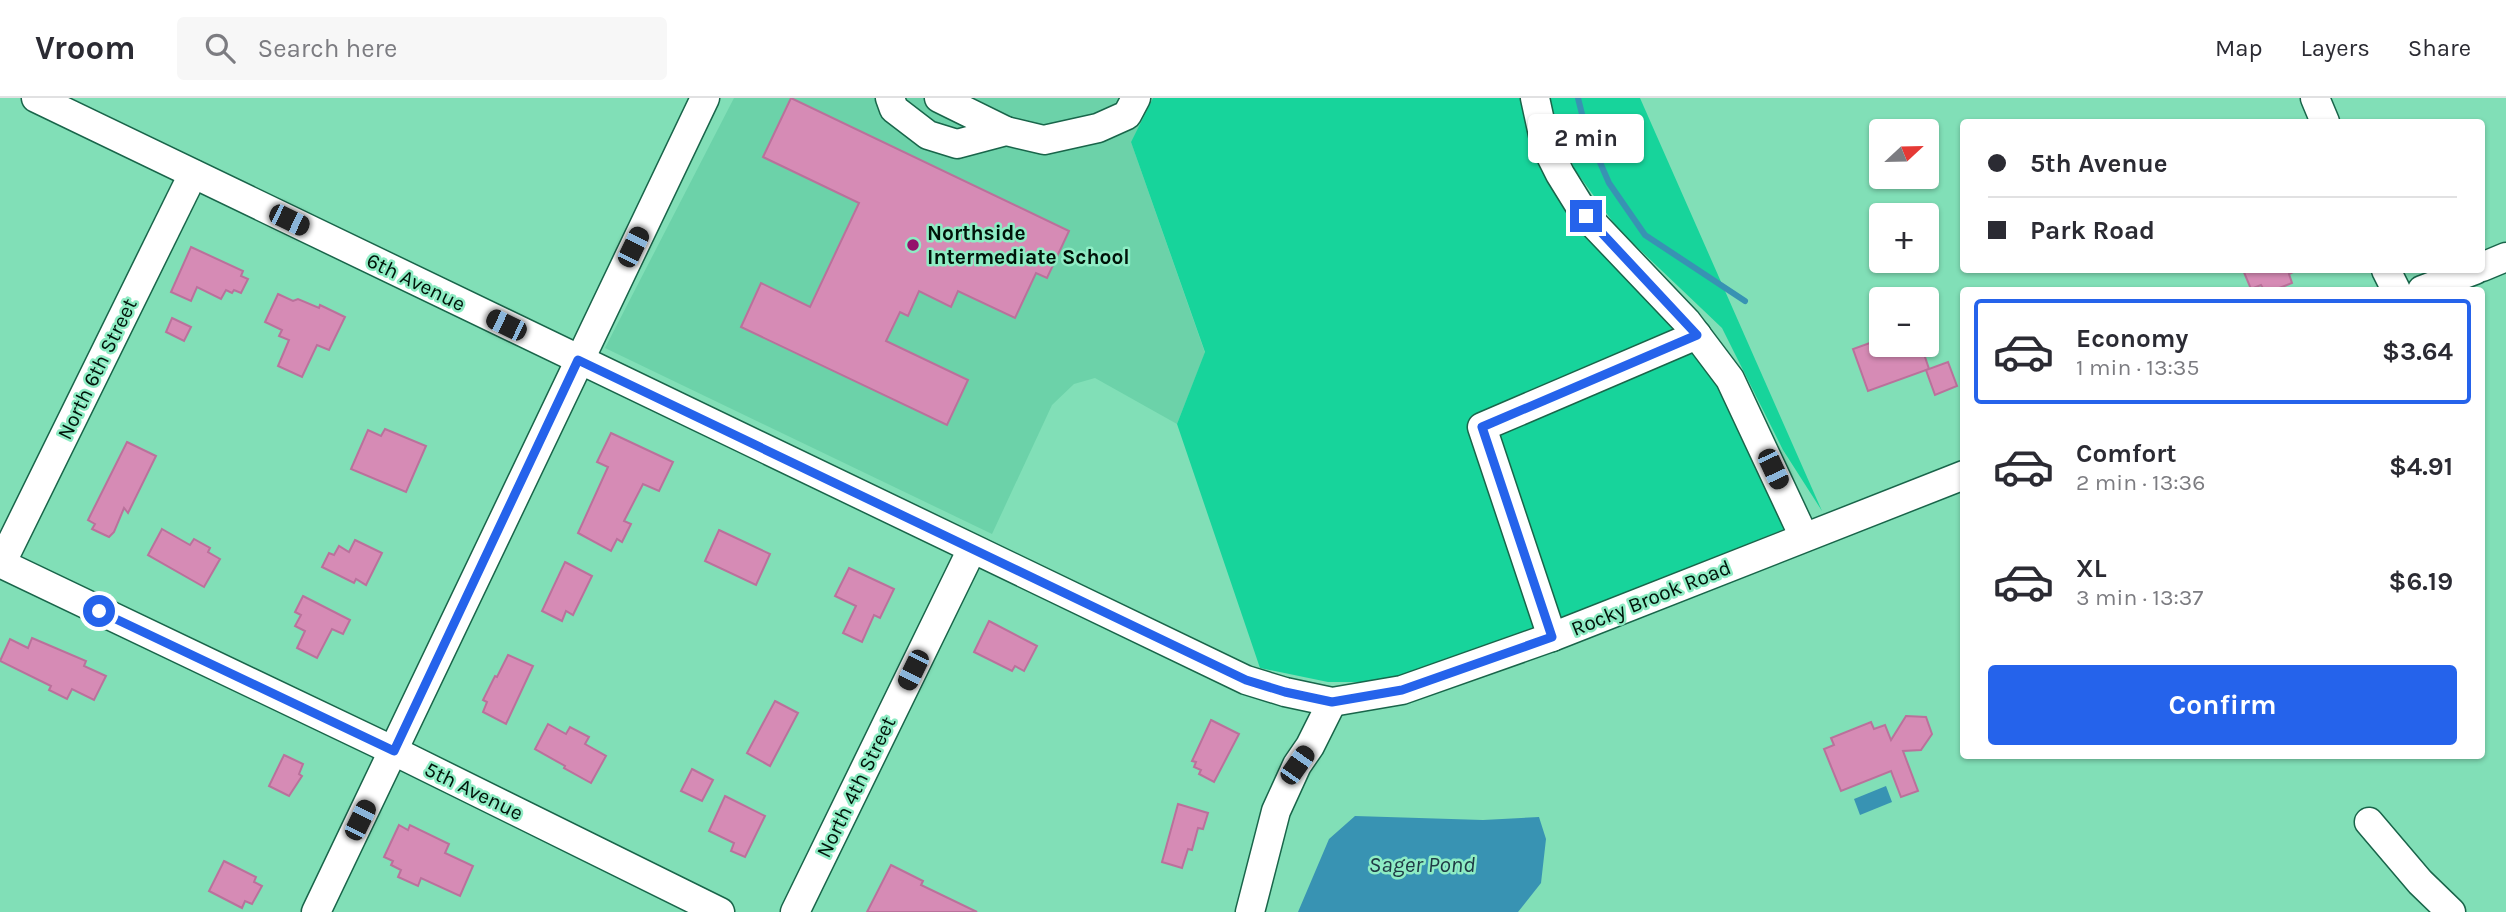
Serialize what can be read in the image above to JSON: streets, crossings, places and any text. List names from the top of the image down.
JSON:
{
  "streets": {
    "street": [
      "6th Avenue",
      "North 6th Street",
      "Rocky Brook Road",
      "North 4th Street",
      "5th Avenue"
    ]
  },
  "crossings": [
    ["6th Avenue", "North 6th Street"],
    ["6th Avenue", "Rocky Brook Road"],
    ["6th Avenue", "North 4th Street"],
    ["North 6th Street", "5th Avenue"]
  ],
  "water": ["Sager Pond"],
  "places": ["Northside Intermediate School"],
  "north": "right",
  "page": {
    "header": "Vroom",
    "search": "Search here",
    "nav": ["Map", "Layers", "Share"],
    "bubble": "2 min",
    "map_buttons": ["+", "−"],
    "banner": ["5th Avenue", "Park Road"],
    "list": [
      {
        "name": "Economy",
        "note": "1 min · 13:35",
        "value": "$3.64"
      },
      {
        "name": "Comfort",
        "note": "2 min · 13:36",
        "value": "$4.91"
      },
      {
        "name": "XL",
        "note": "3 min · 13:37",
        "value": "$6.19"
      }
    ],
    "buttons": "Confirm"
  }
}
